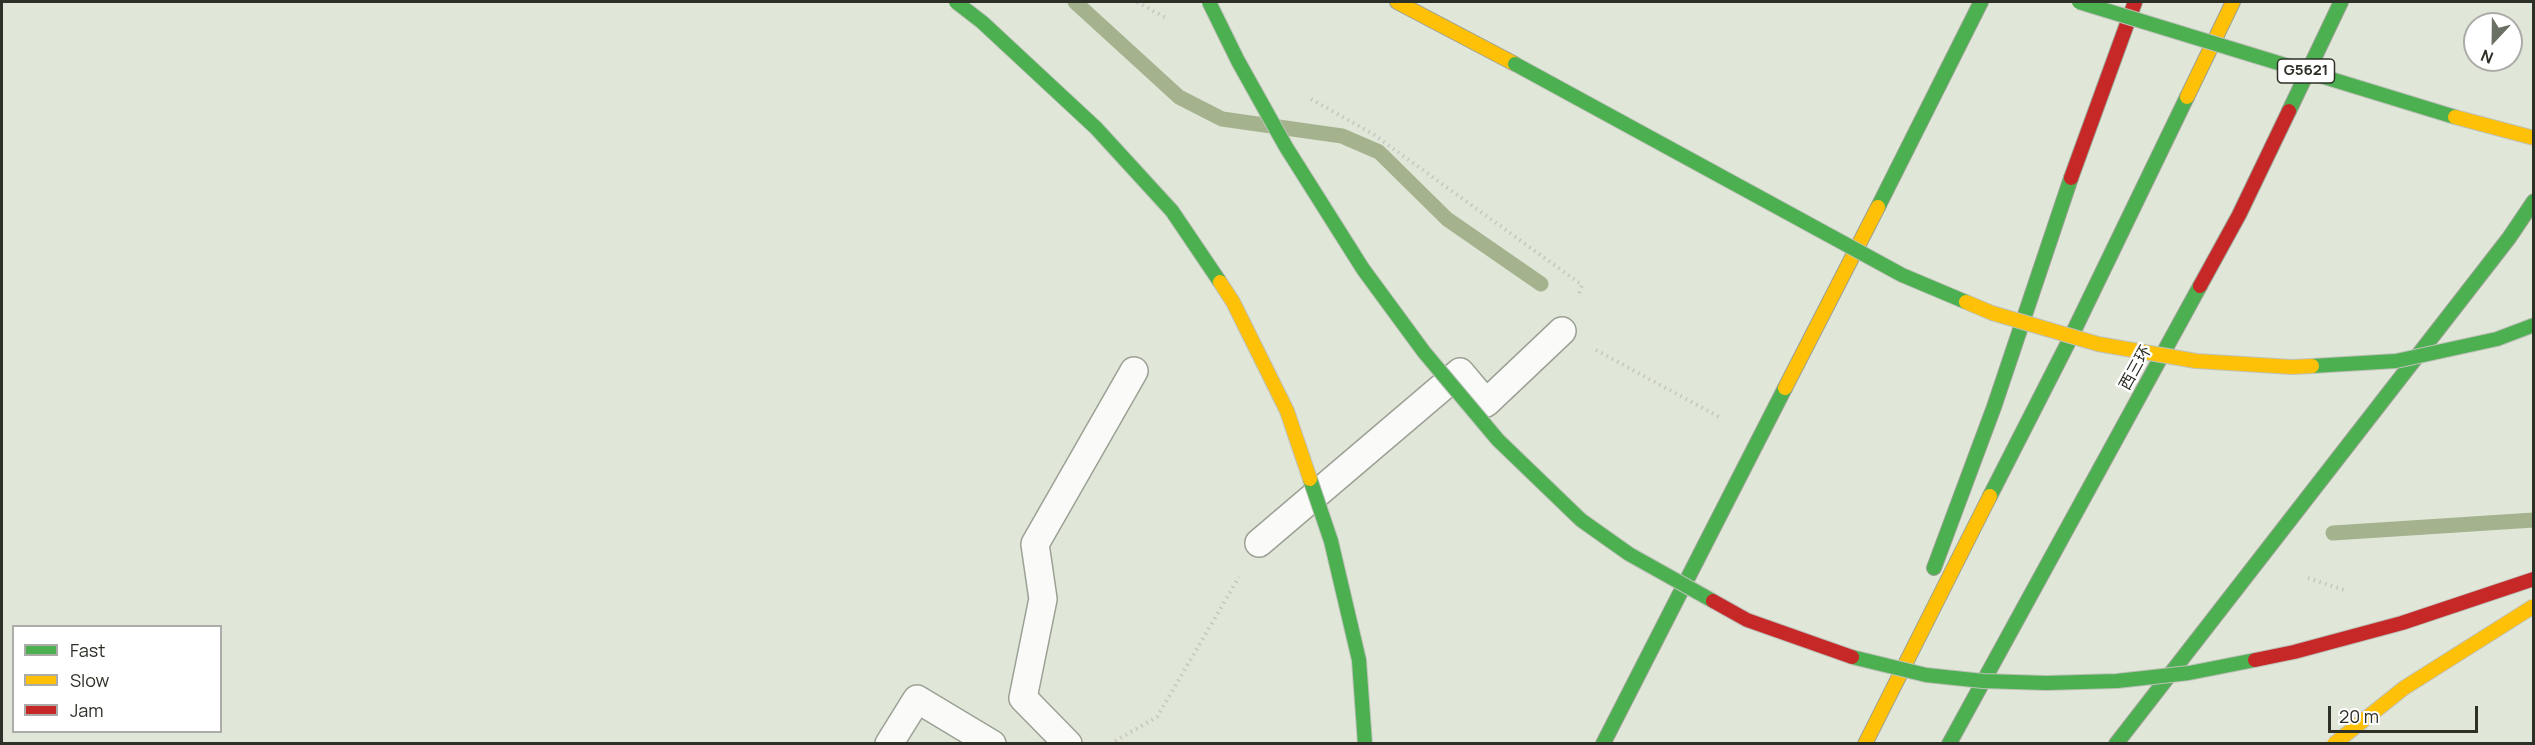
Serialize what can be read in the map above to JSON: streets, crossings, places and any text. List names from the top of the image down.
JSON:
{
  "streets": {
    "main road": ["G5621", "西三环"]
  },
  "legend": ["Fast", "Slow", "Jam"],
  "scale_bar": "20 m",
  "north": "bottom"
}
